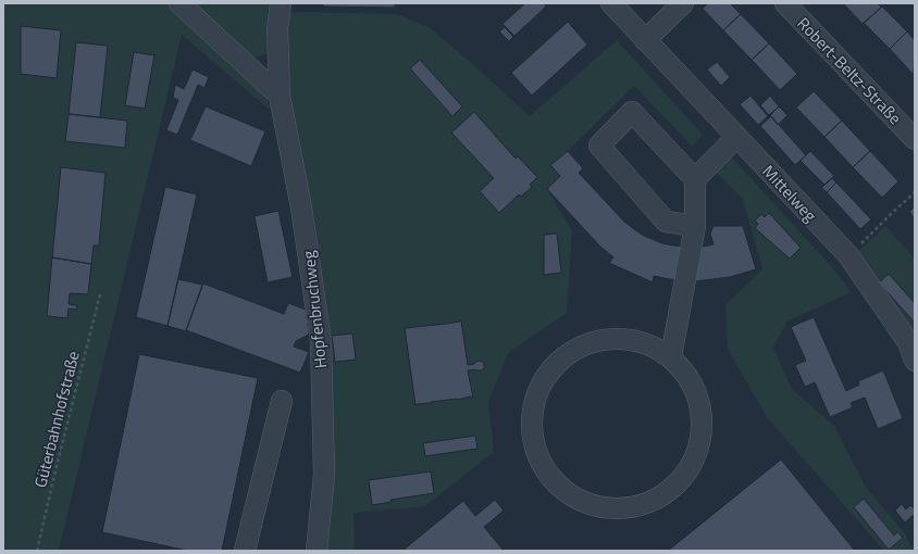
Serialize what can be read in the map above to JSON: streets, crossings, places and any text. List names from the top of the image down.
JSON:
{
  "streets": {
    "street": ["Robert-Beltz-Straße", "Mittelweg", "Hopfenbruchweg"],
    "path": ["Güterbahnhofstraße"]
  }
}
